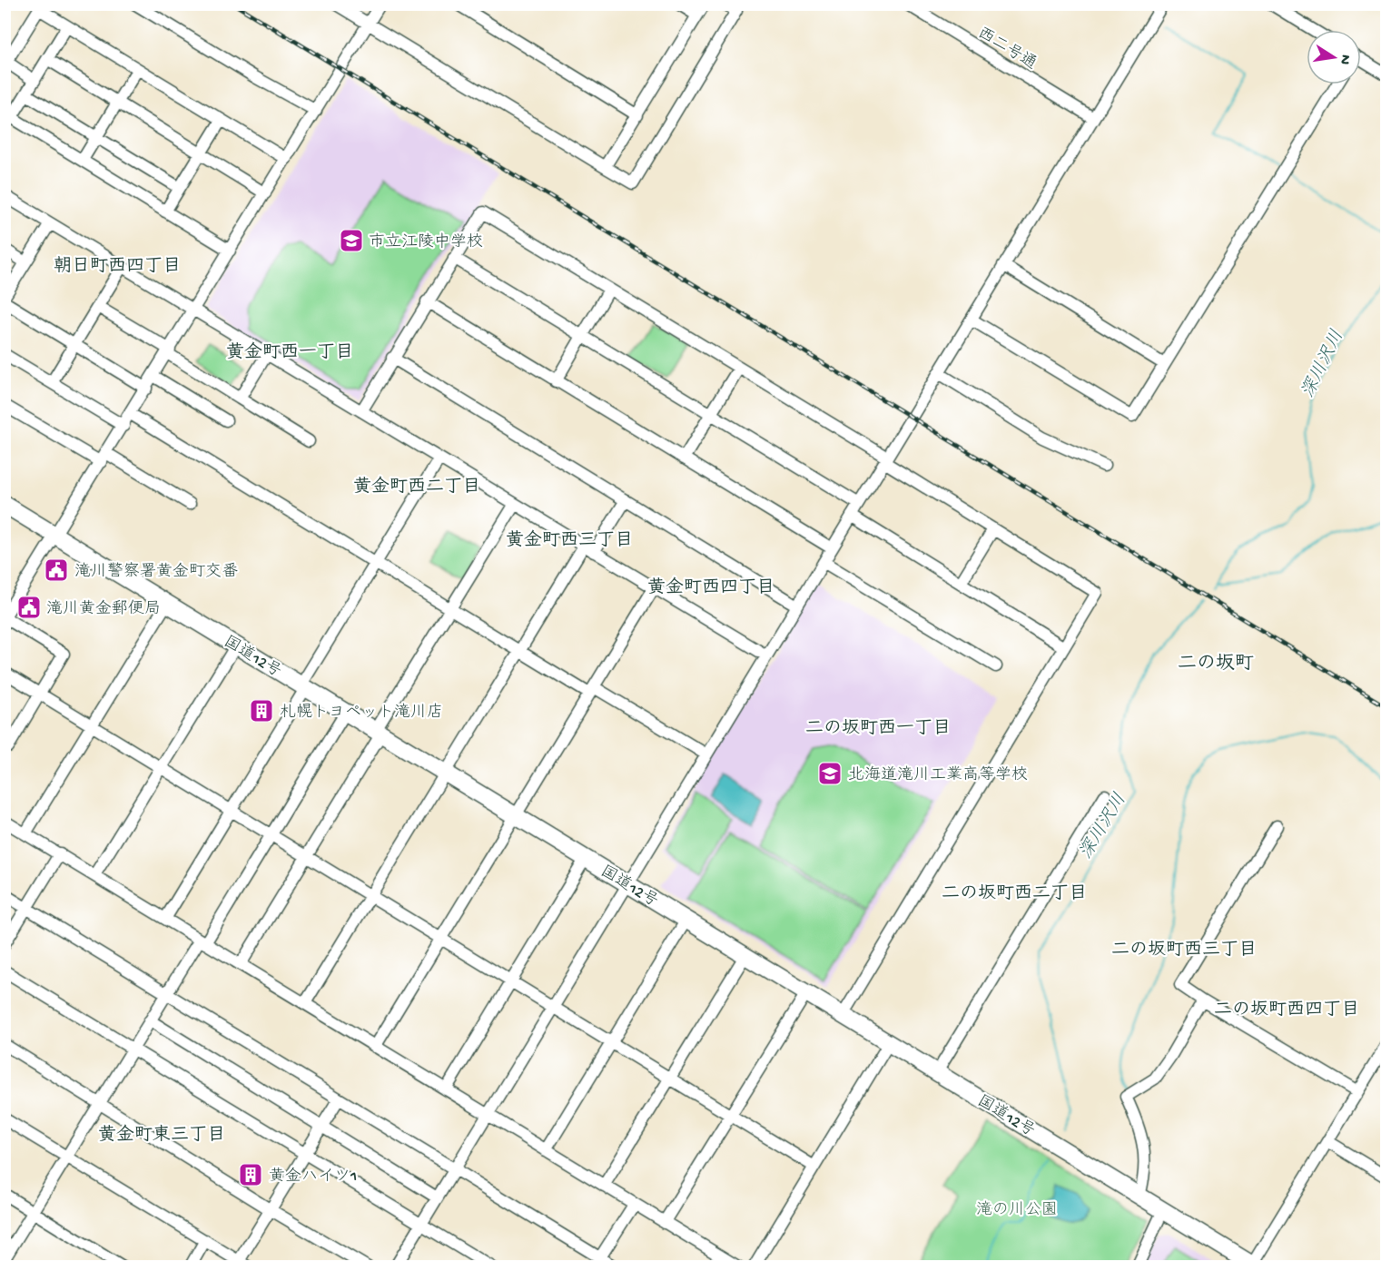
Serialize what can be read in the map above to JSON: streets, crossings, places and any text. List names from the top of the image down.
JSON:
{
  "streets": {
    "highway": ["国道12号"],
    "street": ["西二号通"]
  },
  "districts": [
    "朝日町西四丁目",
    "黄金町西一丁目",
    "黄金町西二丁目",
    "黄金町西三丁目",
    "黄金町西四丁目",
    "二の坂町",
    "二の坂町西一丁目",
    "二の坂町西二丁目",
    "二の坂町西三丁目",
    "二の坂町西四丁目",
    "黄金町東三丁目"
  ],
  "water": ["深川沢川"],
  "parks": ["滝の川公園"],
  "places": {
    "school or university": ["市立江陵中学校", "北海道滝川工業高等学校"],
    "public building": ["滝川警察署黄金町交番", "滝川黄金郵便局"],
    "building": ["札幌トヨペット滝川店", "黄金ハイツ1"]
  },
  "north": "right"
}
